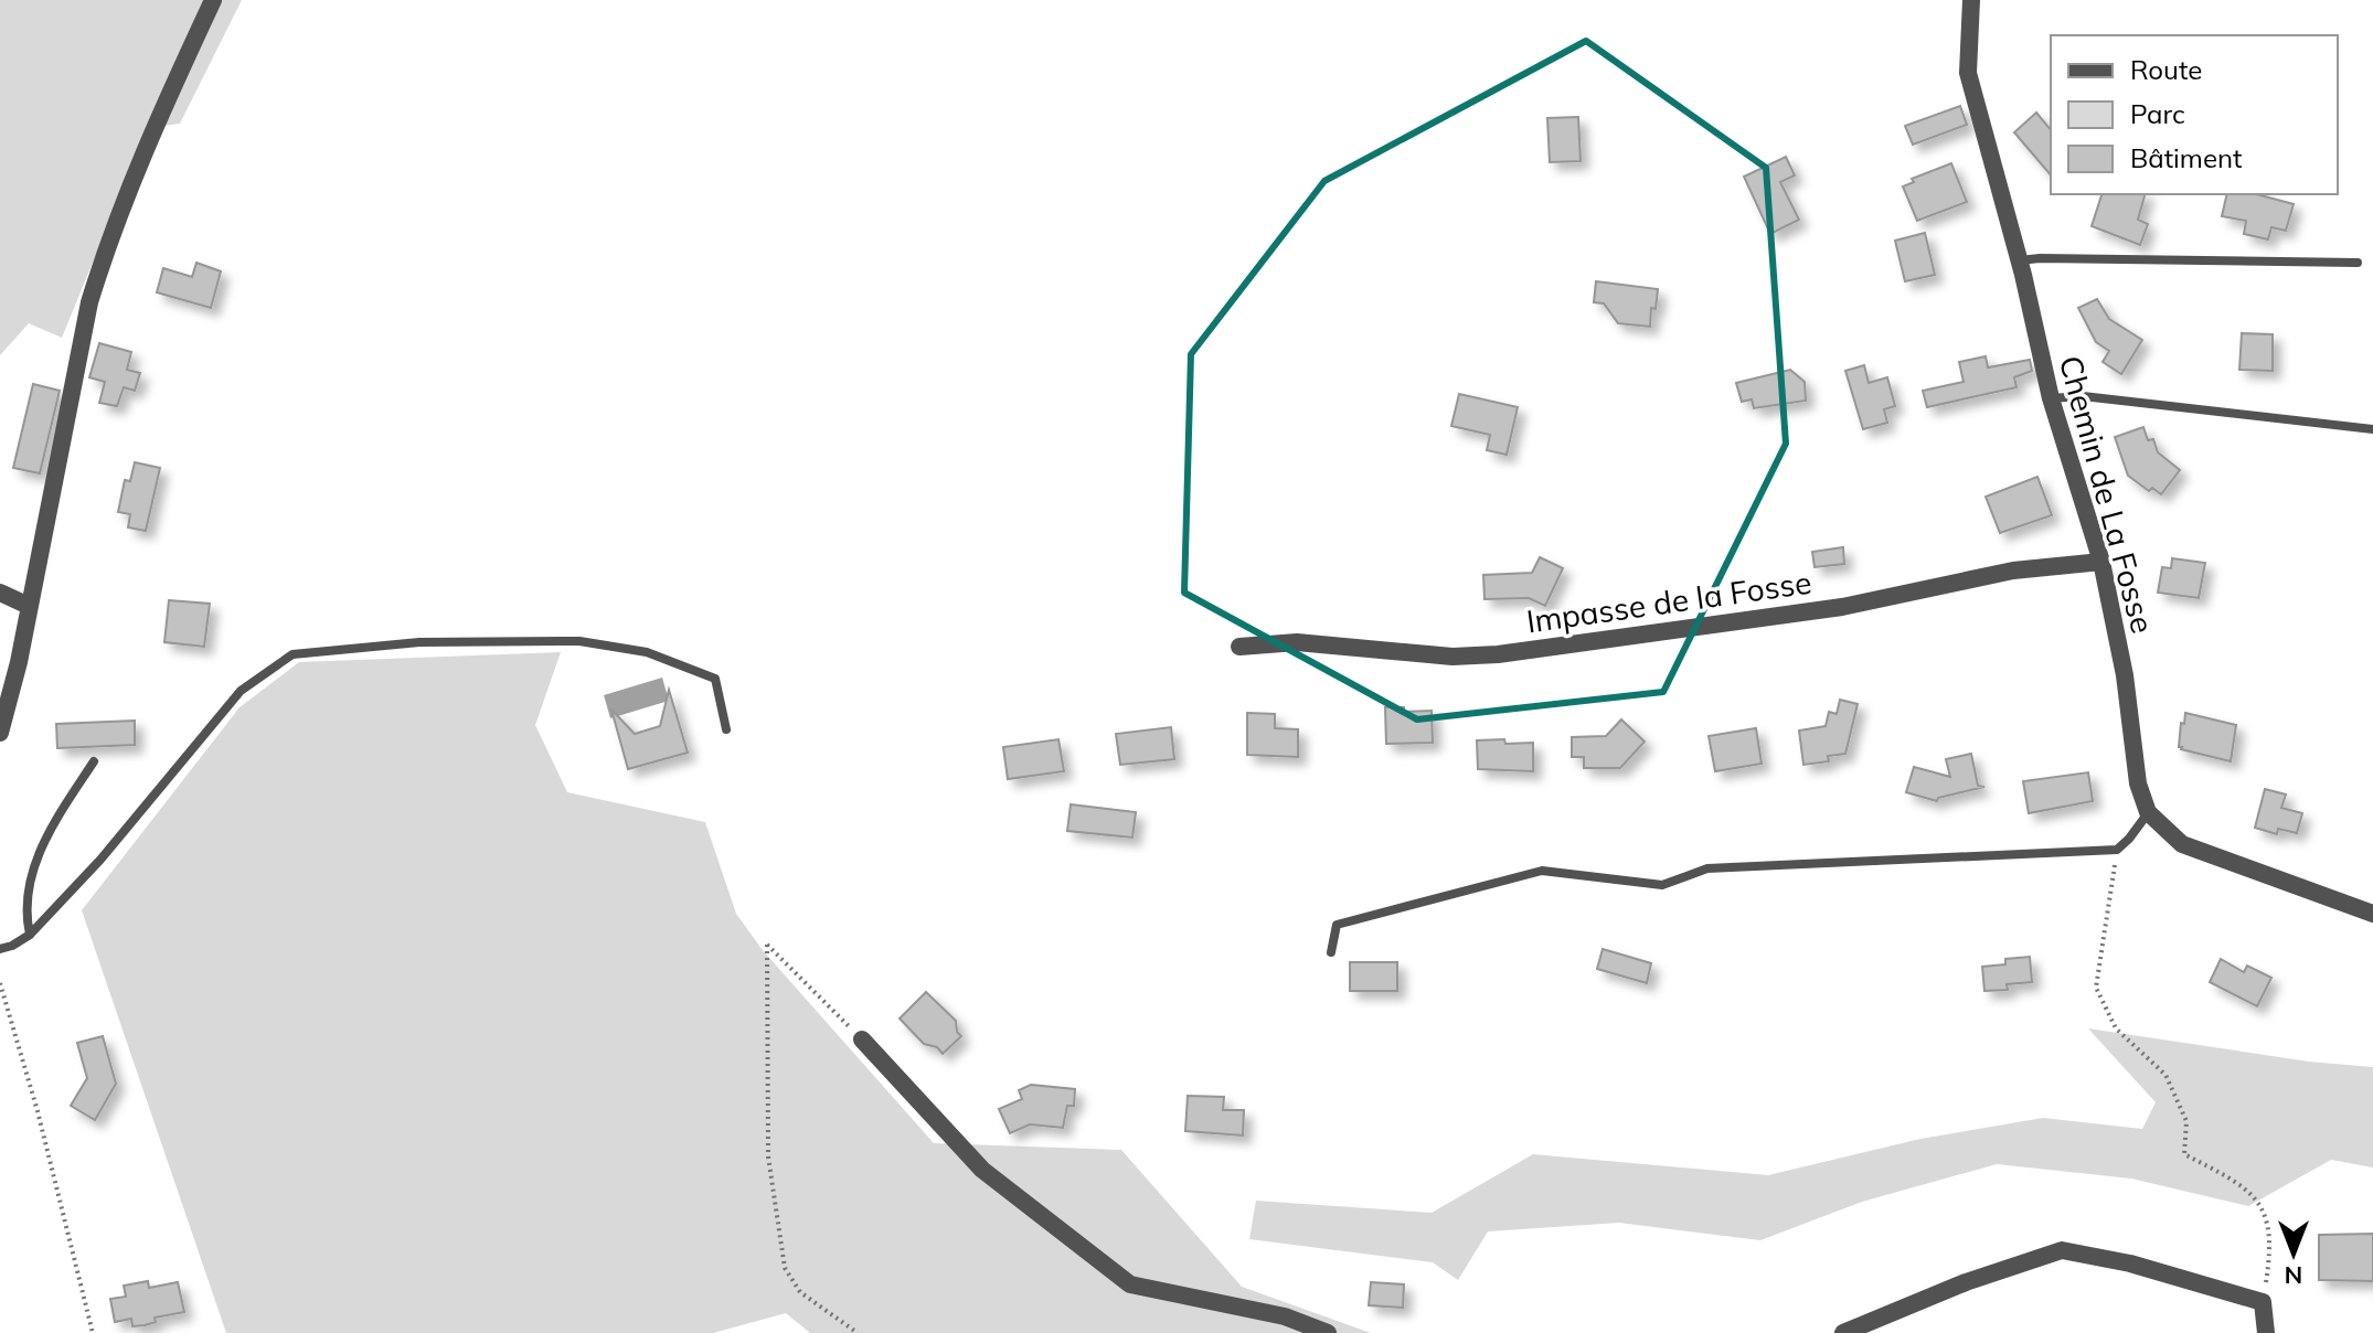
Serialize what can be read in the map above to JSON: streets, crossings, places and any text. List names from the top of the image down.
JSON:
{
  "streets": {
    "street": ["Chemin de La Fosse", "Impasse de la Fosse"]
  },
  "crossings": [
    ["Chemin de La Fosse", "Impasse de la Fosse"]
  ],
  "legend": ["Route", "Parc", "Bâtiment"],
  "north": "bottom"
}
